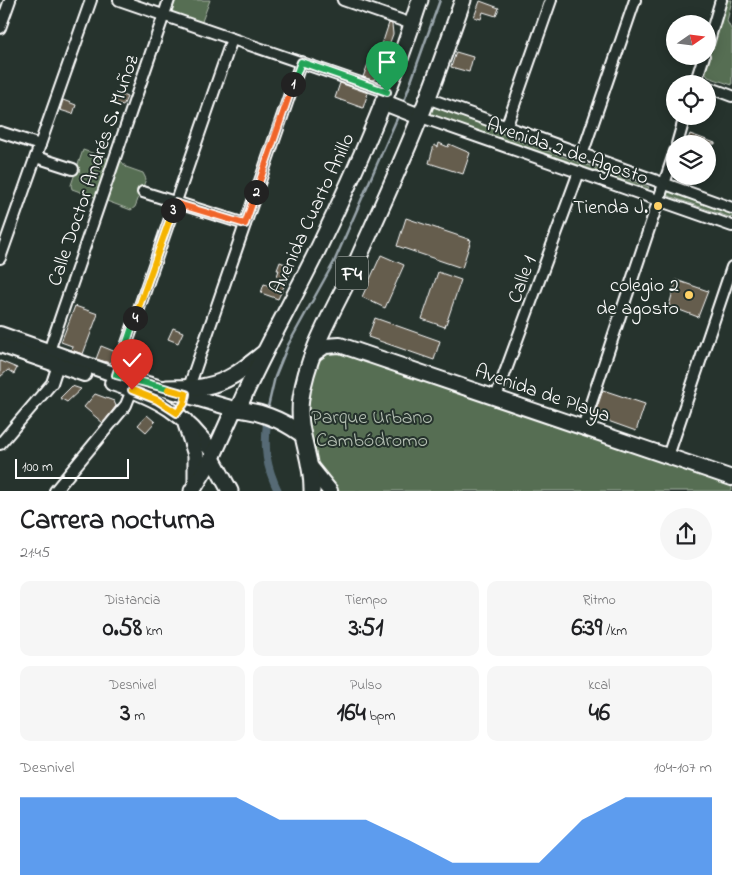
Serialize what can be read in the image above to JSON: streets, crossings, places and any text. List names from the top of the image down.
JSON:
{
  "streets": {
    "highway": ["Avenida Cuarto Anillo", "F4"],
    "main road": ["Avenida de Playa"],
    "street": ["Avenida 2 de Agosto", "Calle Doctor Andrés S. Muñoz", "Calle 1"]
  },
  "crossings": [
    ["Avenida 2 de Agosto", "F4"],
    ["Avenida 2 de Agosto", "Calle 1"],
    ["Avenida Cuarto Anillo", "F4"],
    ["Calle 1", "Avenida de Playa"]
  ],
  "parks": ["Parque Urbano Cambódromo"],
  "places": ["Tienda J.", "colegio 2 de agosto"],
  "scale_bar": "100 m",
  "north": "right",
  "page": {
    "pins": [
      "1",
      "2",
      "3",
      "4"
    ],
    "scale": "100 m",
    "heading": ["Carrera nocturna", "21:45"],
    "stats": [
      ["Distancia", "0.58 km"],
      ["Tiempo", "3:51"],
      ["Ritmo", "6:39 /km"],
      ["Desnivel", "3 m"],
      ["Pulso", "164 bpm"],
      ["kcal", "46"]
    ],
    "chart": ["Desnivel", "104–107 m"]
  }
}
